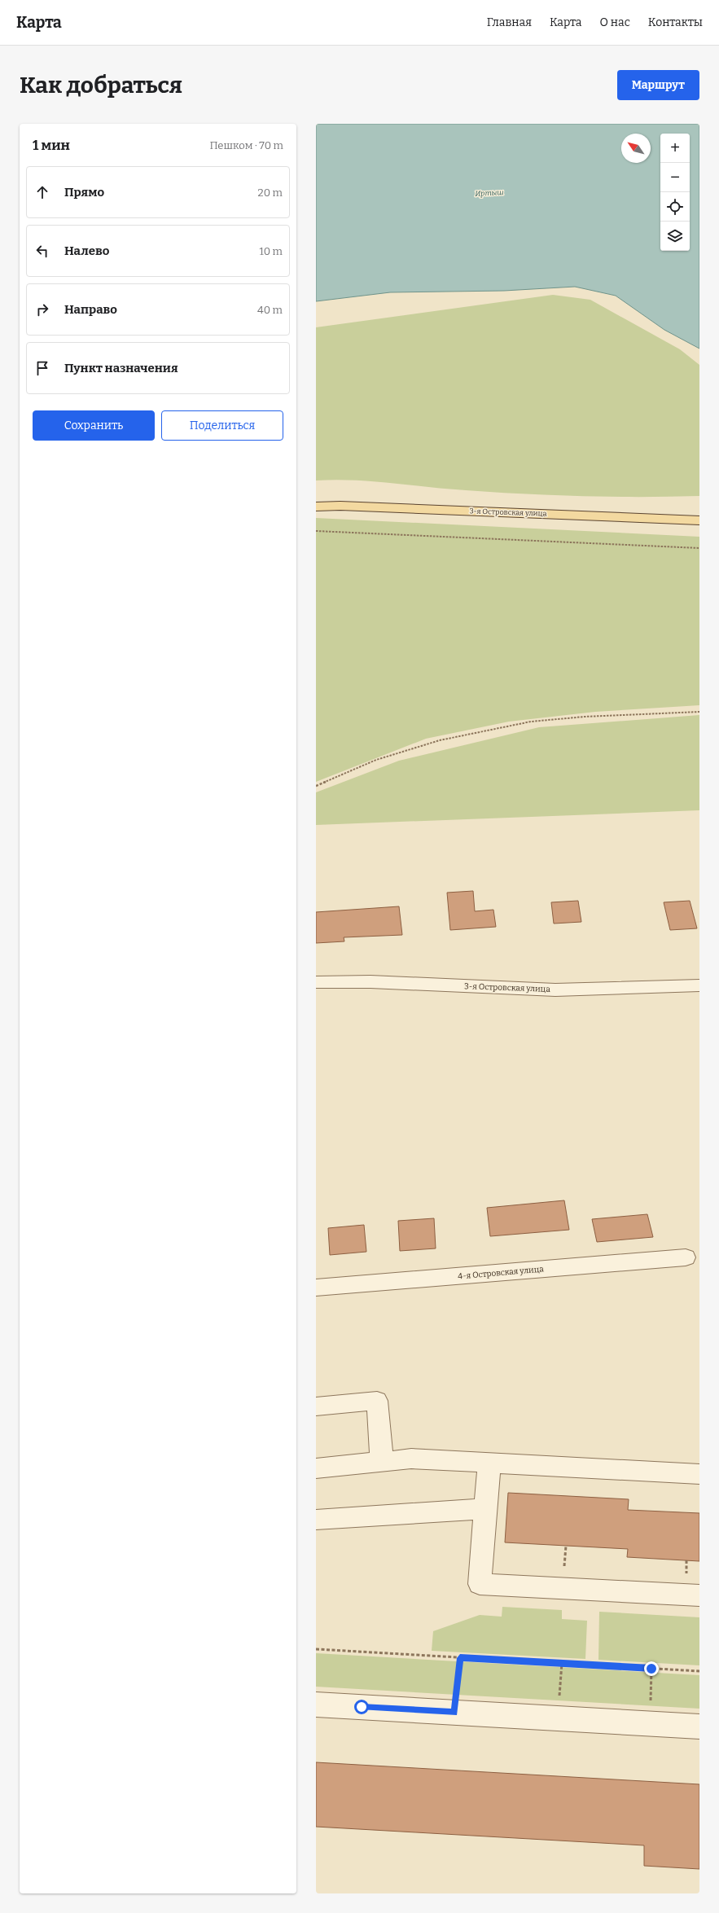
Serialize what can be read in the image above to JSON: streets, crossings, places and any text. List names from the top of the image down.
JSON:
{
  "streets": {
    "main road": ["3-я Островская улица"],
    "street": ["4-я Островская улица"]
  },
  "water": ["Иртыш"],
  "north": "top left",
  "page": {
    "header": "Карта",
    "nav": [
      "Главная",
      "Карта",
      "О нас",
      "Контакты"
    ],
    "buttons": [
      "Маршрут",
      ["Сохранить", "Поделиться"]
    ],
    "title": "Как добраться",
    "heading": ["1 мин", "Пешком · 70 m"],
    "map_buttons": ["+", "−"],
    "list": [
      ["Прямо", "20 m"],
      ["Налево", "10 m"],
      ["Направо", "40 m"],
      "Пункт назначения"
    ]
  }
}
